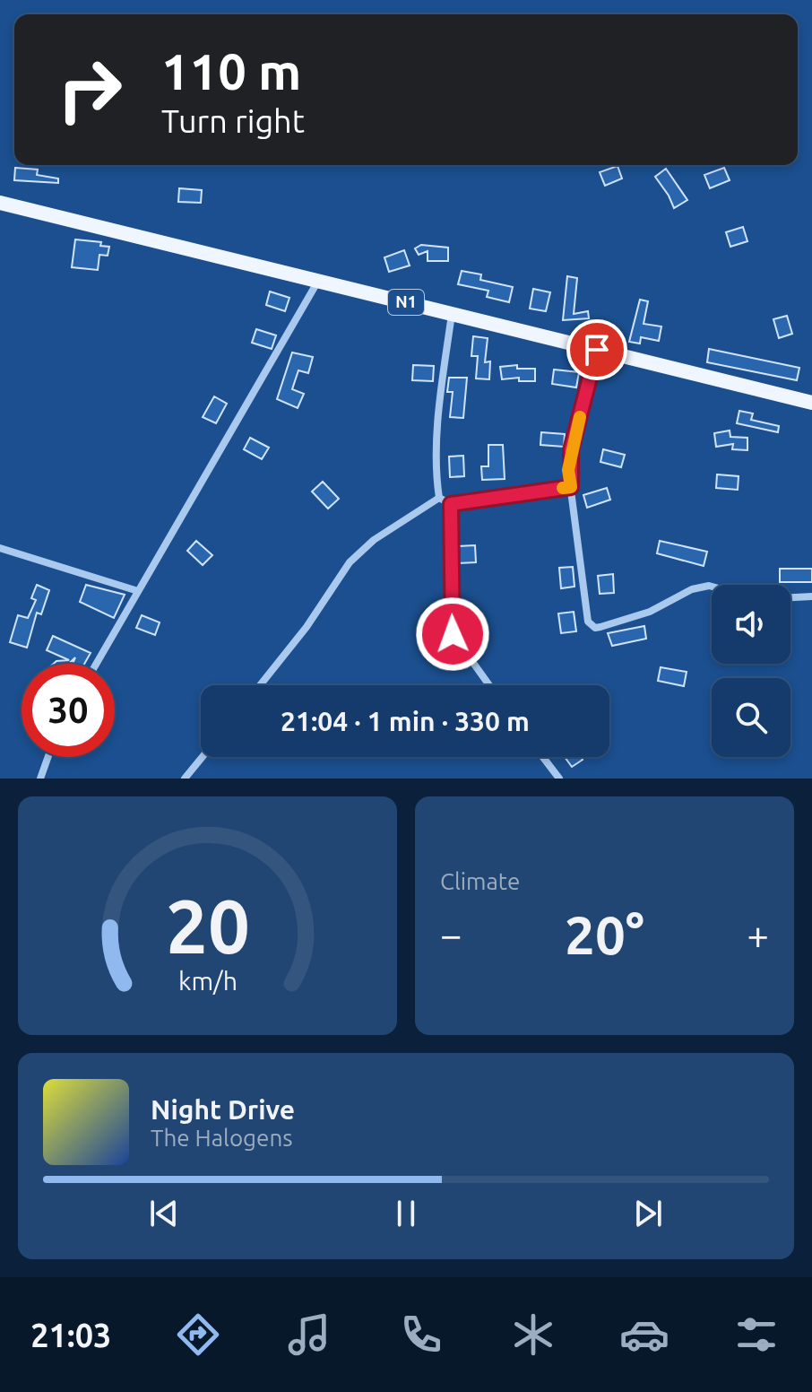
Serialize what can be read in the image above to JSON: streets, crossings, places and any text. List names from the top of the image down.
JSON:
{
  "streets": {
    "main road": ["N1"]
  },
  "page": {
    "turn": ["110 m", "Turn right"],
    "limit": "30",
    "trip": "21:04 · 1 min · 330 m",
    "tile": "Climate",
    "heat": ["−", "20°", "+"],
    "song": ["Night Drive", "The Halogens"],
    "tabs": "21:03",
    "gauge": ["20", "km/h"]
  }
}
